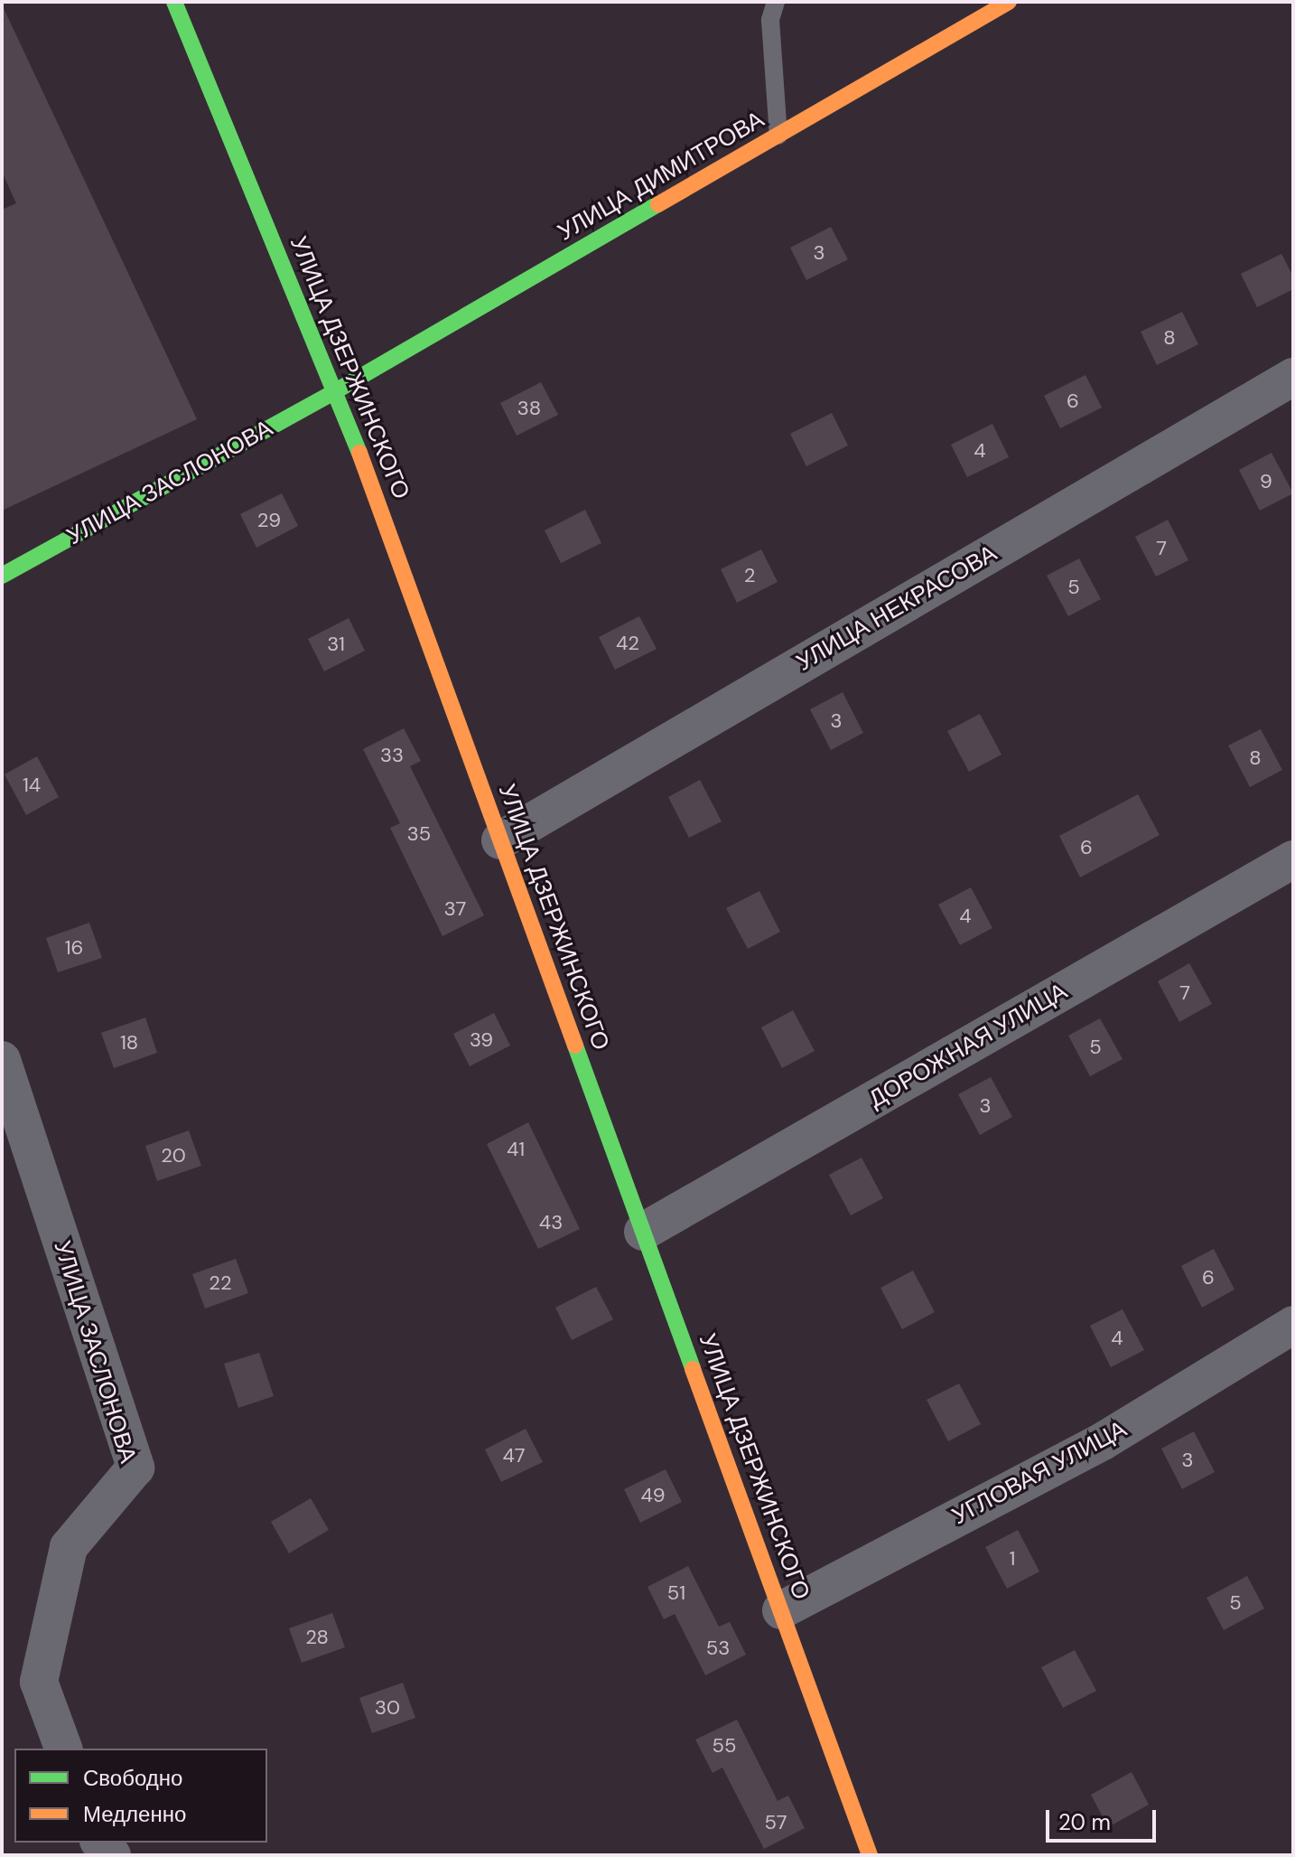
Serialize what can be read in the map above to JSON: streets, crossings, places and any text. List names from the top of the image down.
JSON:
{
  "streets": {
    "main road": ["УЛИЦА ДИМИТРОВА", "УЛИЦА ДЗЕРЖИНСКОГО", "УЛИЦА ЗАСЛОНОВА"],
    "street": ["УЛИЦА НЕКРАСОВА", "ДОРОЖНАЯ УЛИЦА", "УГЛОВАЯ УЛИЦА"]
  },
  "crossings": [
    ["УЛИЦА ДИМИТРОВА", "УЛИЦА ДЗЕРЖИНСКОГО"],
    ["УЛИЦА ДИМИТРОВА", "УЛИЦА ЗАСЛОНОВА"],
    ["УЛИЦА ДЗЕРЖИНСКОГО", "УЛИЦА ЗАСЛОНОВА"],
    ["УЛИЦА ДЗЕРЖИНСКОГО", "УЛИЦА НЕКРАСОВА"],
    ["УЛИЦА ДЗЕРЖИНСКОГО", "ДОРОЖНАЯ УЛИЦА"],
    ["УЛИЦА ДЗЕРЖИНСКОГО", "УГЛОВАЯ УЛИЦА"]
  ],
  "house_numbers": [
    "3",
    "8",
    "6",
    "38",
    "4",
    "9",
    "29",
    "7",
    "2",
    "5",
    "42",
    "31",
    "3",
    "33",
    "8",
    "14",
    "35",
    "6",
    "37",
    "4",
    "16",
    "7",
    "39",
    "18",
    "5",
    "3",
    "41",
    "20",
    "43",
    "6",
    "22",
    "4",
    "47",
    "3",
    "49",
    "1",
    "51",
    "5",
    "28",
    "53",
    "30",
    "55",
    "57"
  ],
  "legend": ["Свободно", "Медленно"],
  "scale_bar": "20 m"
}
